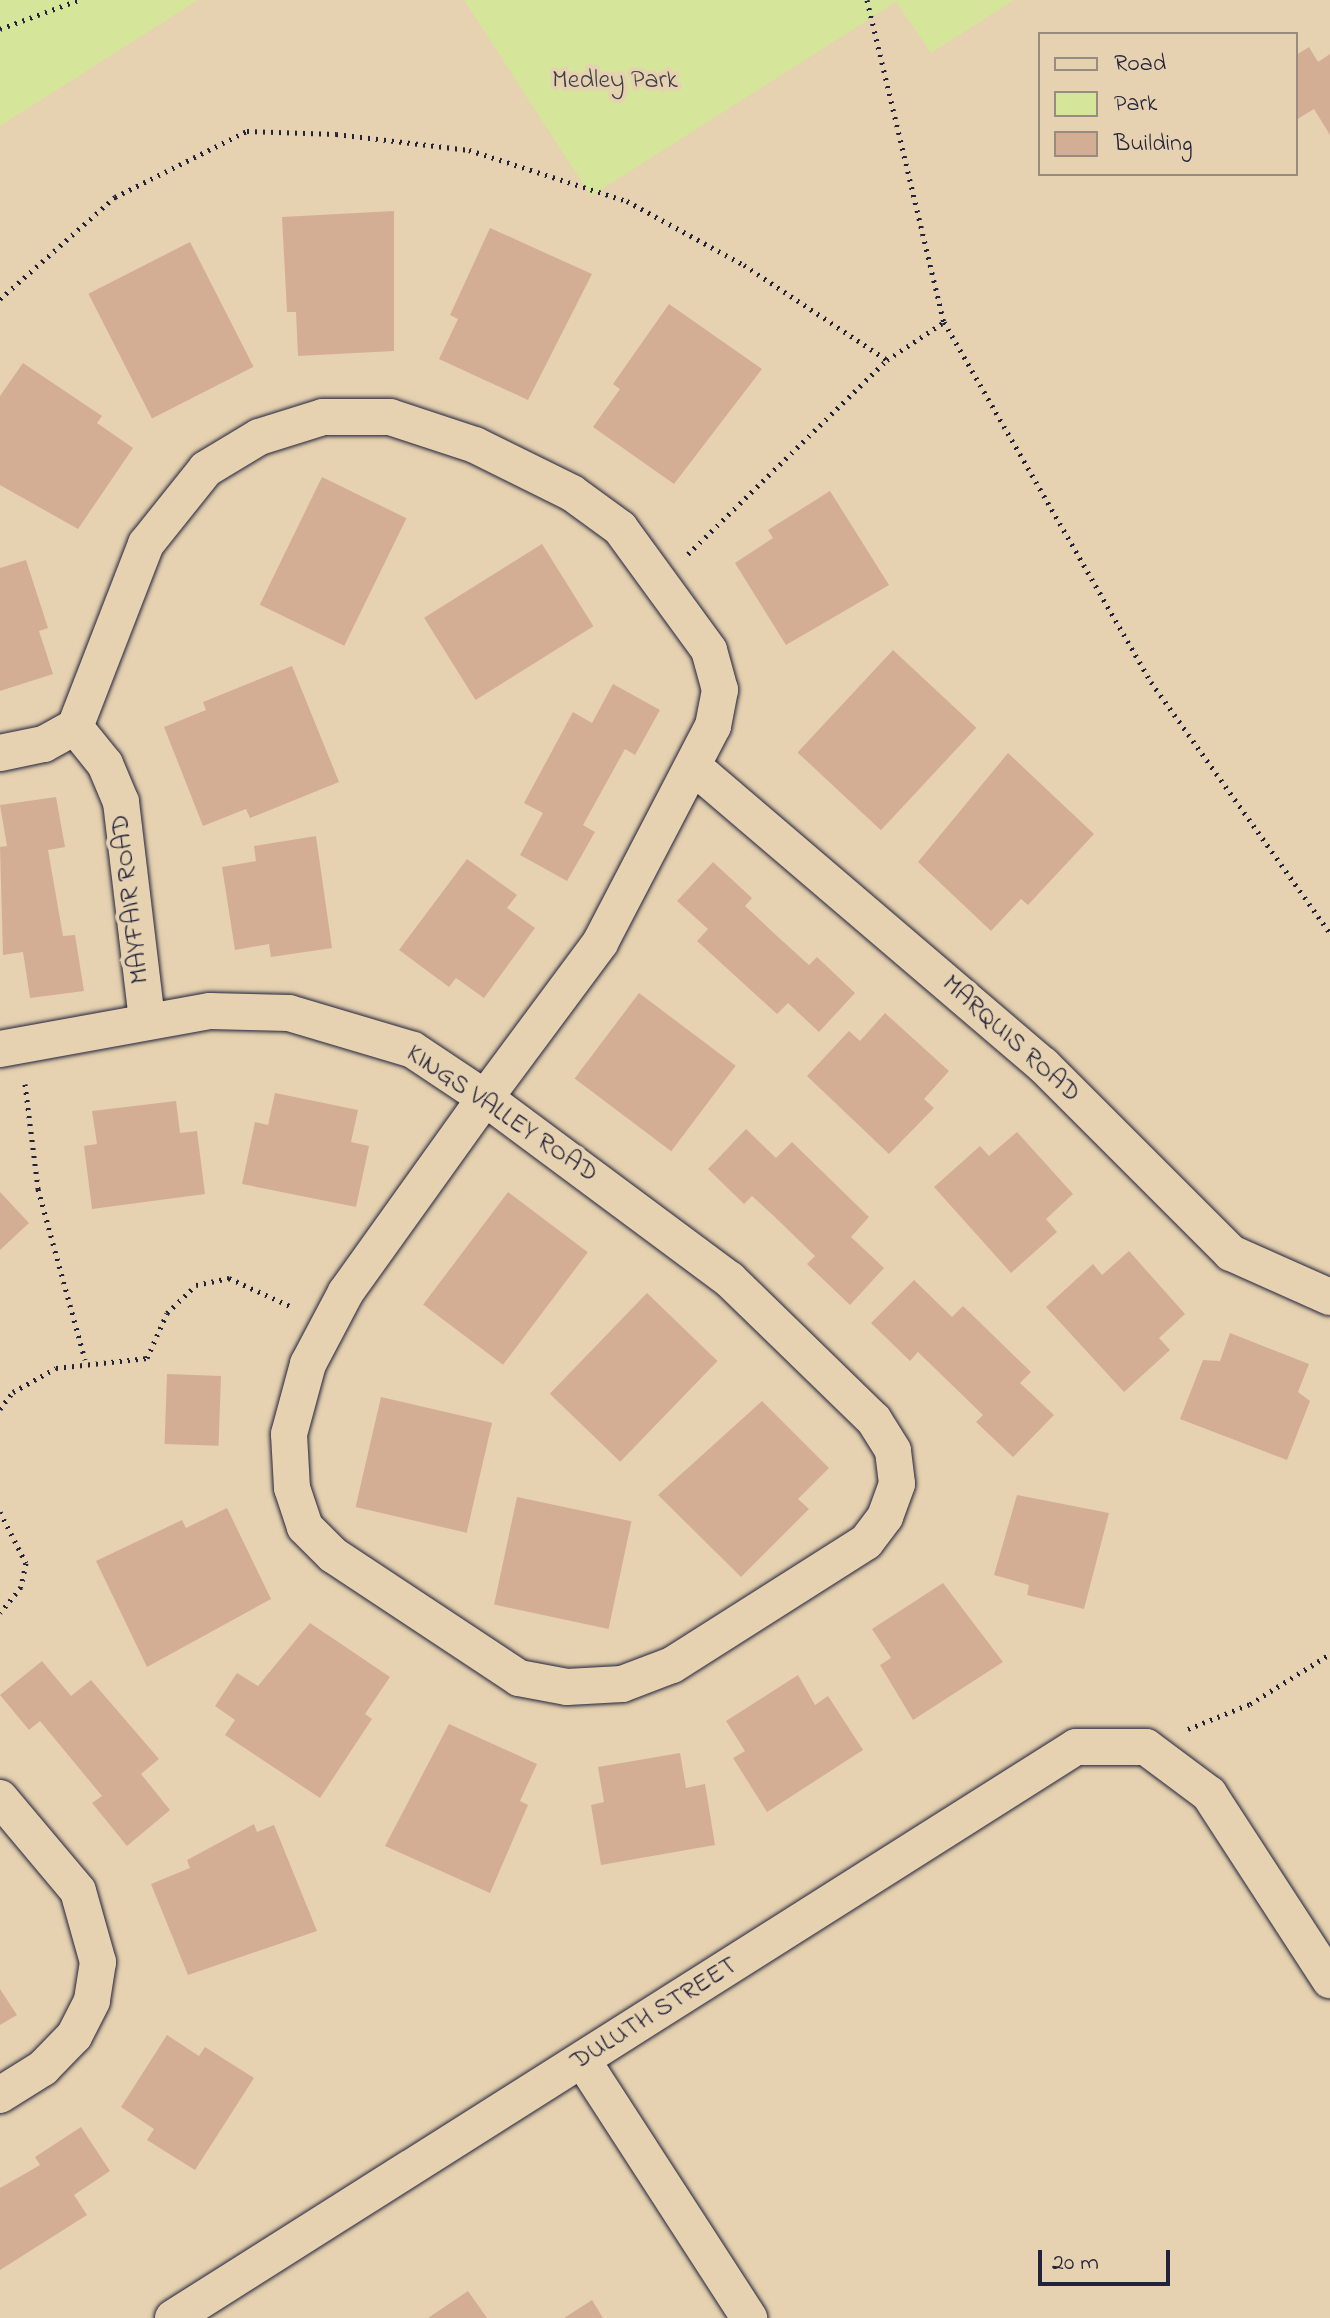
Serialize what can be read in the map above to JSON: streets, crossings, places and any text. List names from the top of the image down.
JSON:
{
  "streets": {
    "street": [
      "MAYFAIR ROAD",
      "MARQUIS ROAD",
      "KINGS VALLEY ROAD",
      "DULUTH STREET"
    ]
  },
  "crossings": [
    ["MAYFAIR ROAD", "KINGS VALLEY ROAD"],
    ["MARQUIS ROAD", "KINGS VALLEY ROAD"]
  ],
  "parks": ["Medley Park"],
  "legend": ["Road", "Park", "Building"],
  "scale_bar": "20 m"
}
